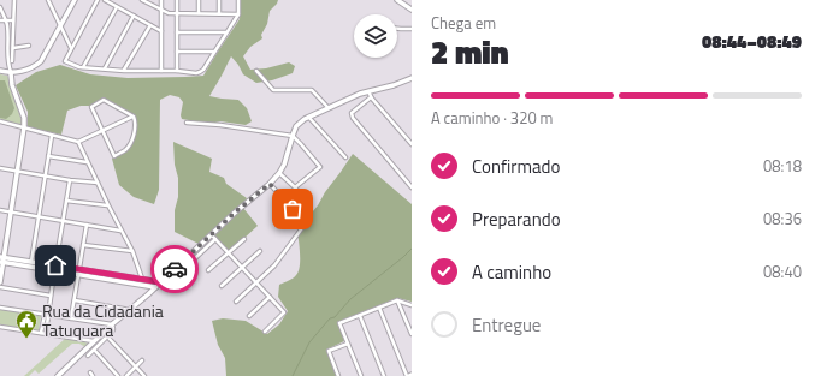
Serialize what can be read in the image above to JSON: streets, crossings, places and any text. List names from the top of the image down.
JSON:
{
  "places": {
    "public building": ["Rua da Cidadania Tatuquara"]
  },
  "page": {
    "heading": ["2 min", "Chega em", "08:44–08:49"],
    "bar": "A caminho · 320 m",
    "list": [
      ["Confirmado", "08:18"],
      ["Preparando", "08:36"],
      ["A caminho", "08:40"],
      "Entregue"
    ]
  }
}
